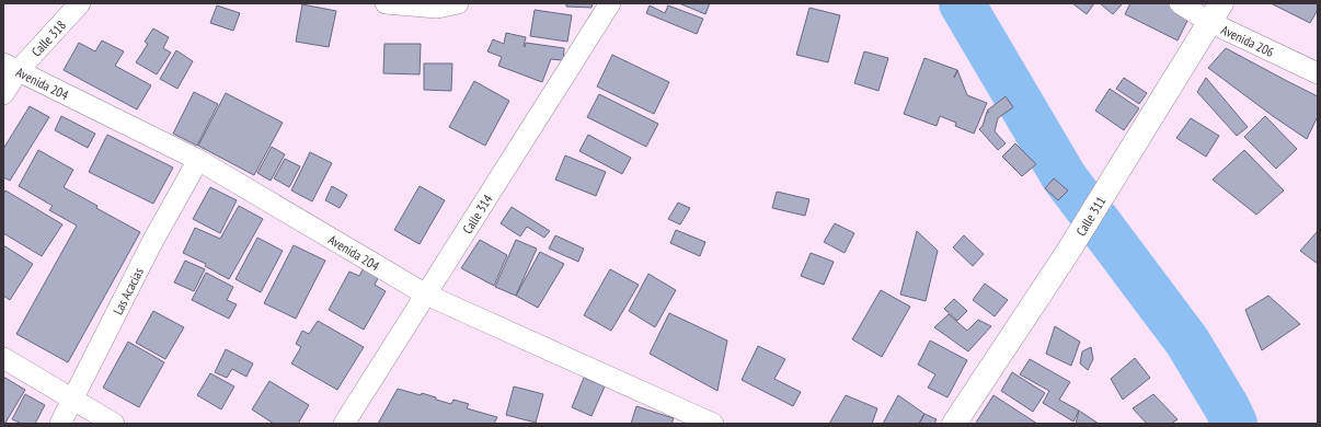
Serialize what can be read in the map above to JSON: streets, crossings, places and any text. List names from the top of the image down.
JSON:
{
  "streets": {
    "street": [
      "Calle 318",
      "Avenida 206",
      "Avenida 204",
      "Calle 314",
      "Calle 311",
      "Las Acacias"
    ]
  },
  "crossings": [
    ["Calle 318", "Avenida 204"],
    ["Avenida 206", "Calle 311"],
    ["Avenida 204", "Calle 314"],
    ["Avenida 204", "Las Acacias"]
  ]
}
